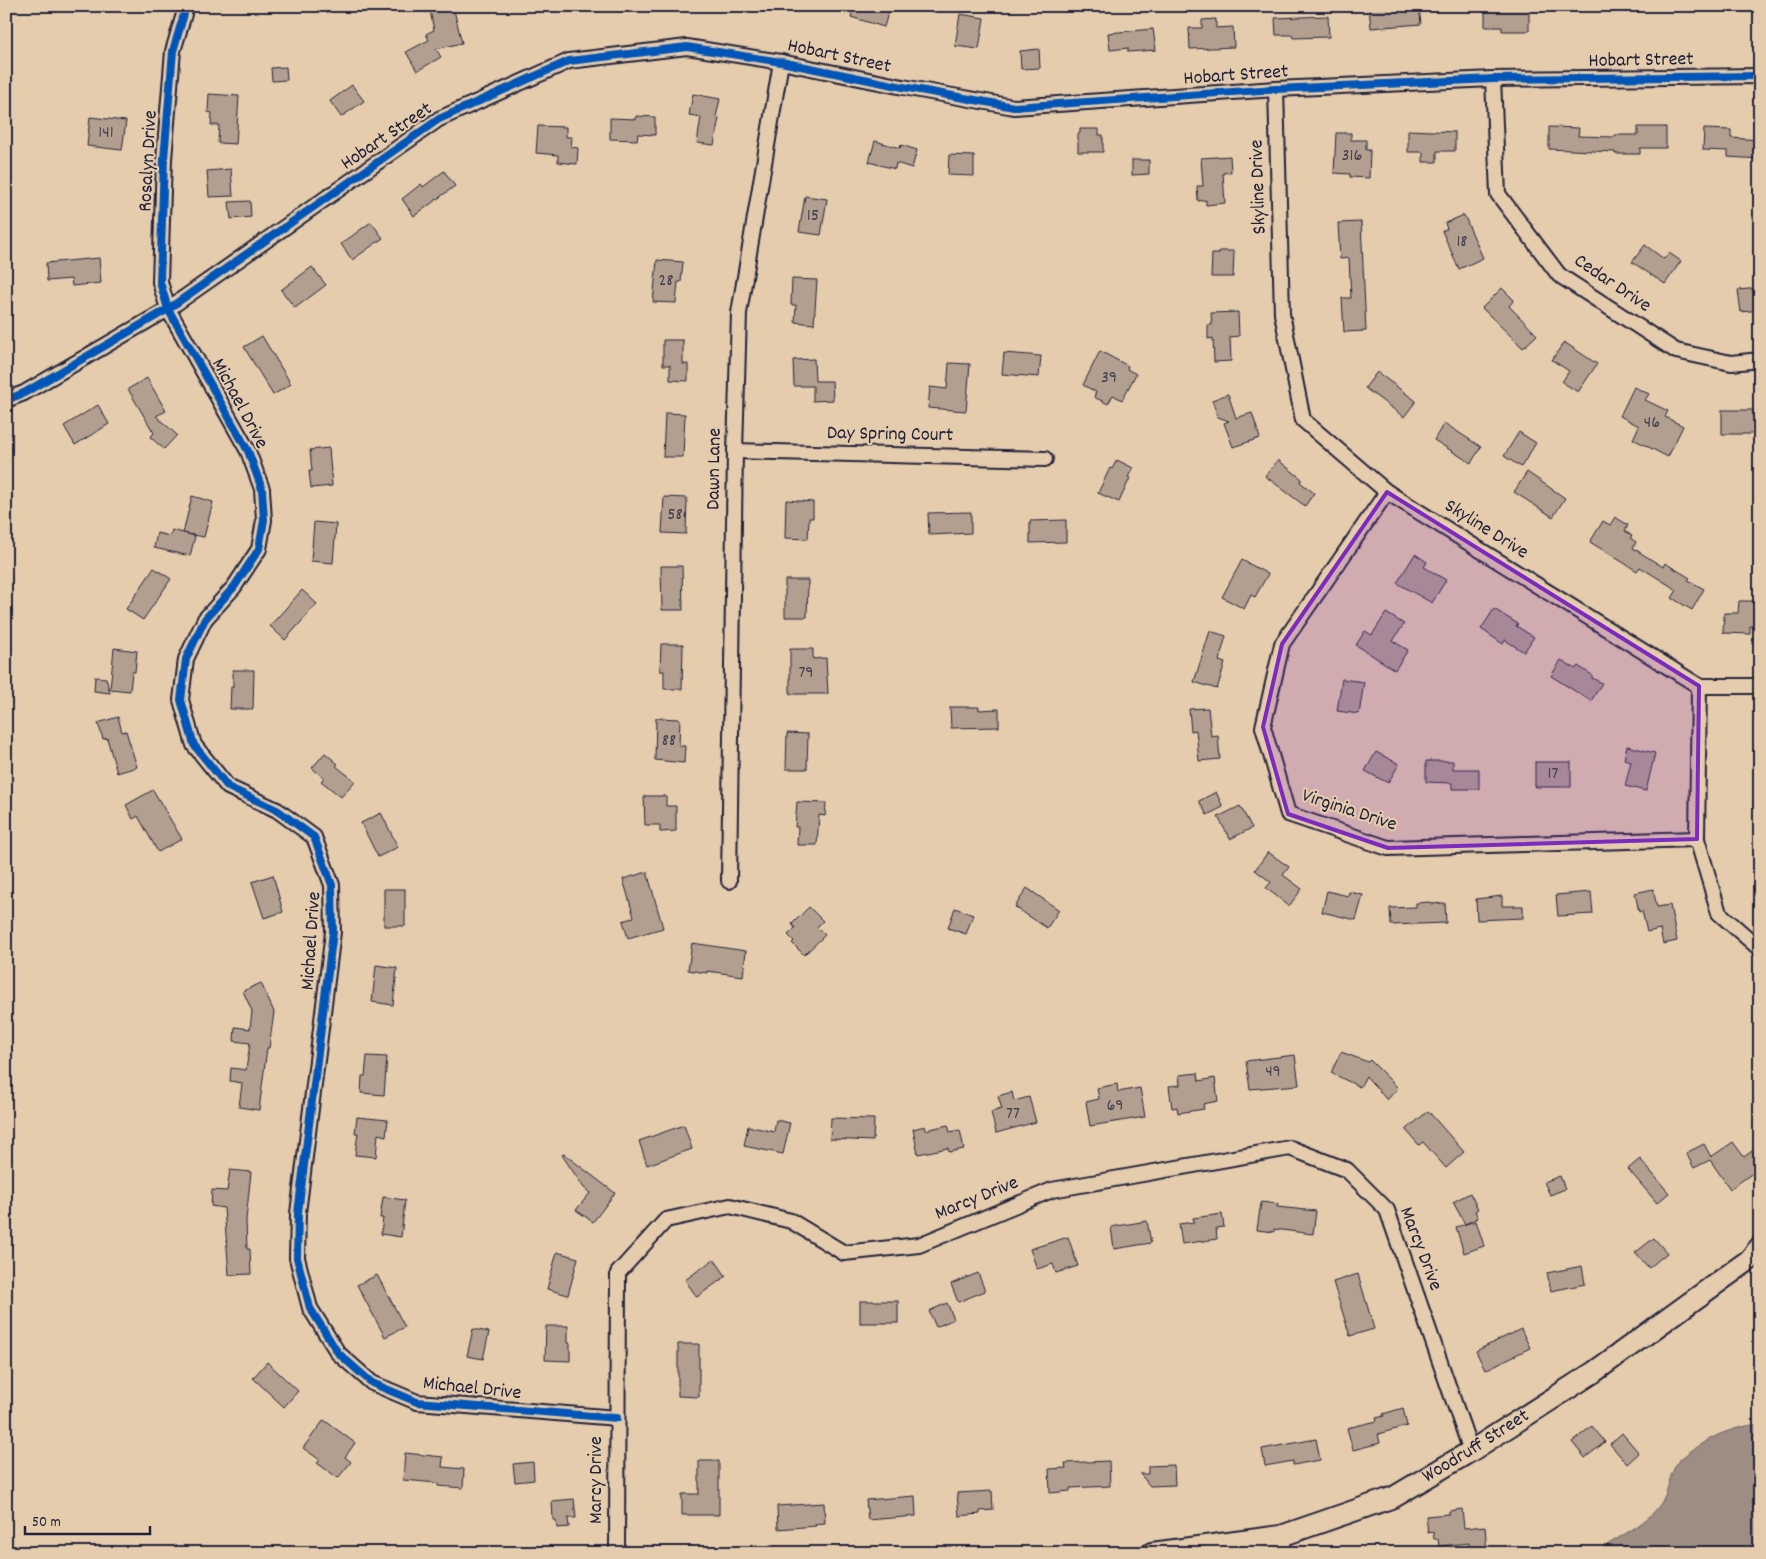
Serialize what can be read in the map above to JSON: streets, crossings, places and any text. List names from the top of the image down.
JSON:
{
  "streets": {
    "street": [
      "Hobart Street",
      "Rosalyn Drive",
      "Skyline Drive",
      "Cedar Drive",
      "Michael Drive",
      "Day Spring Court",
      "Dawn Lane",
      "Virginia Drive",
      "Marcy Drive",
      "Woodruff Street"
    ]
  },
  "crossings": [
    ["Hobart Street", "Rosalyn Drive"],
    ["Hobart Street", "Skyline Drive"],
    ["Hobart Street", "Cedar Drive"],
    ["Hobart Street", "Michael Drive"],
    ["Hobart Street", "Dawn Lane"],
    ["Rosalyn Drive", "Michael Drive"],
    ["Skyline Drive", "Virginia Drive"],
    ["Michael Drive", "Marcy Drive"],
    ["Day Spring Court", "Dawn Lane"],
    ["Marcy Drive", "Woodruff Street"]
  ],
  "house_numbers": [
    "141",
    "316",
    "15",
    "18",
    "28",
    "39",
    "46",
    "58",
    "79",
    "88",
    "17",
    "49",
    "69",
    "77"
  ],
  "scale_bar": "50 m"
}
